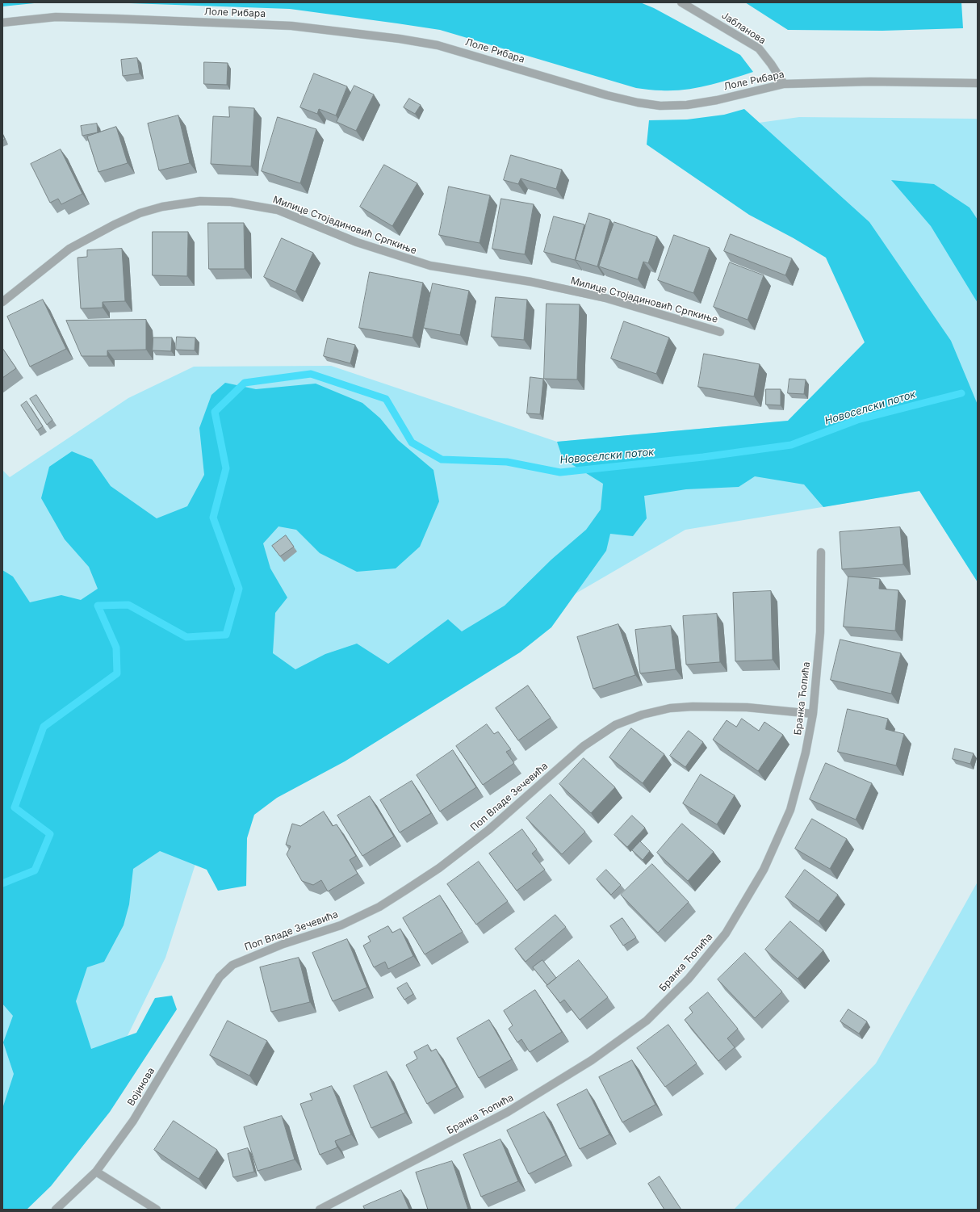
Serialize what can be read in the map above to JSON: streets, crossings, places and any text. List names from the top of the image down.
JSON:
{
  "streets": {
    "street": [
      "Лоле Рибара",
      "Јабланова",
      "Милице Стојадиновић Српкиње",
      "Бранка Ћопића",
      "Поп Владе Зечевића",
      "Војинова"
    ]
  },
  "crossings": [
    ["Лоле Рибара", "Јабланова"],
    ["Бранка Ћопића", "Поп Владе Зечевића"],
    ["Поп Владе Зечевића", "Војинова"]
  ],
  "water": ["Новоселски поток"]
}
